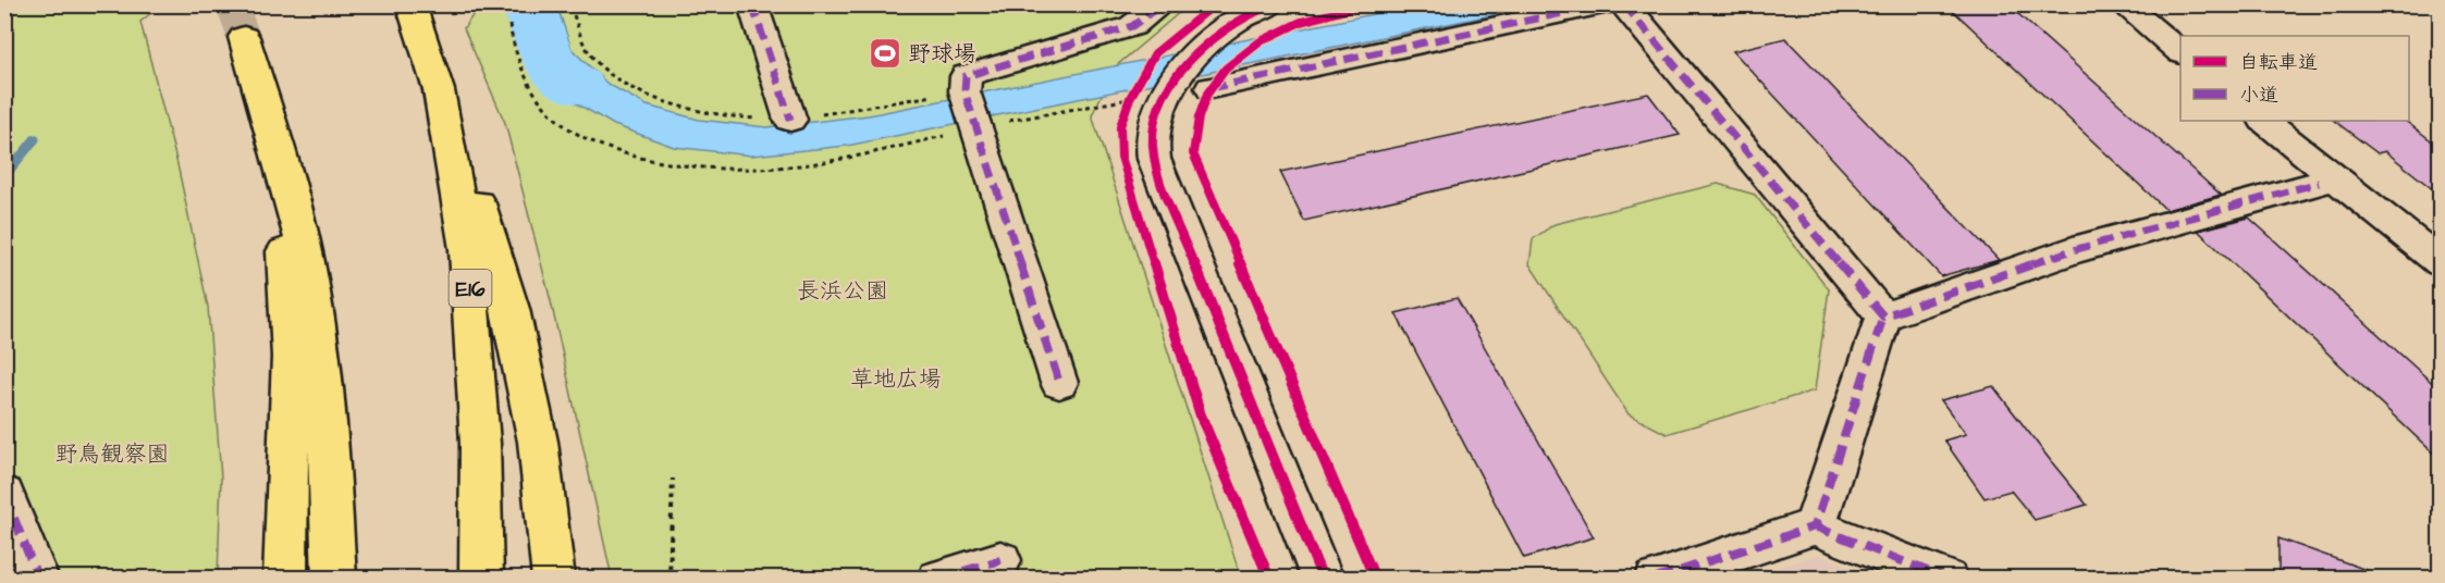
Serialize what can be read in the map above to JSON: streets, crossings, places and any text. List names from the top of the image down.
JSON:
{
  "streets": {
    "highway": ["E16"]
  },
  "parks": ["長浜公園", "草地広場", "野鳥観察園"],
  "places": {
    "sports": ["野球場"]
  },
  "legend": ["自転車道", "小道"]
}
